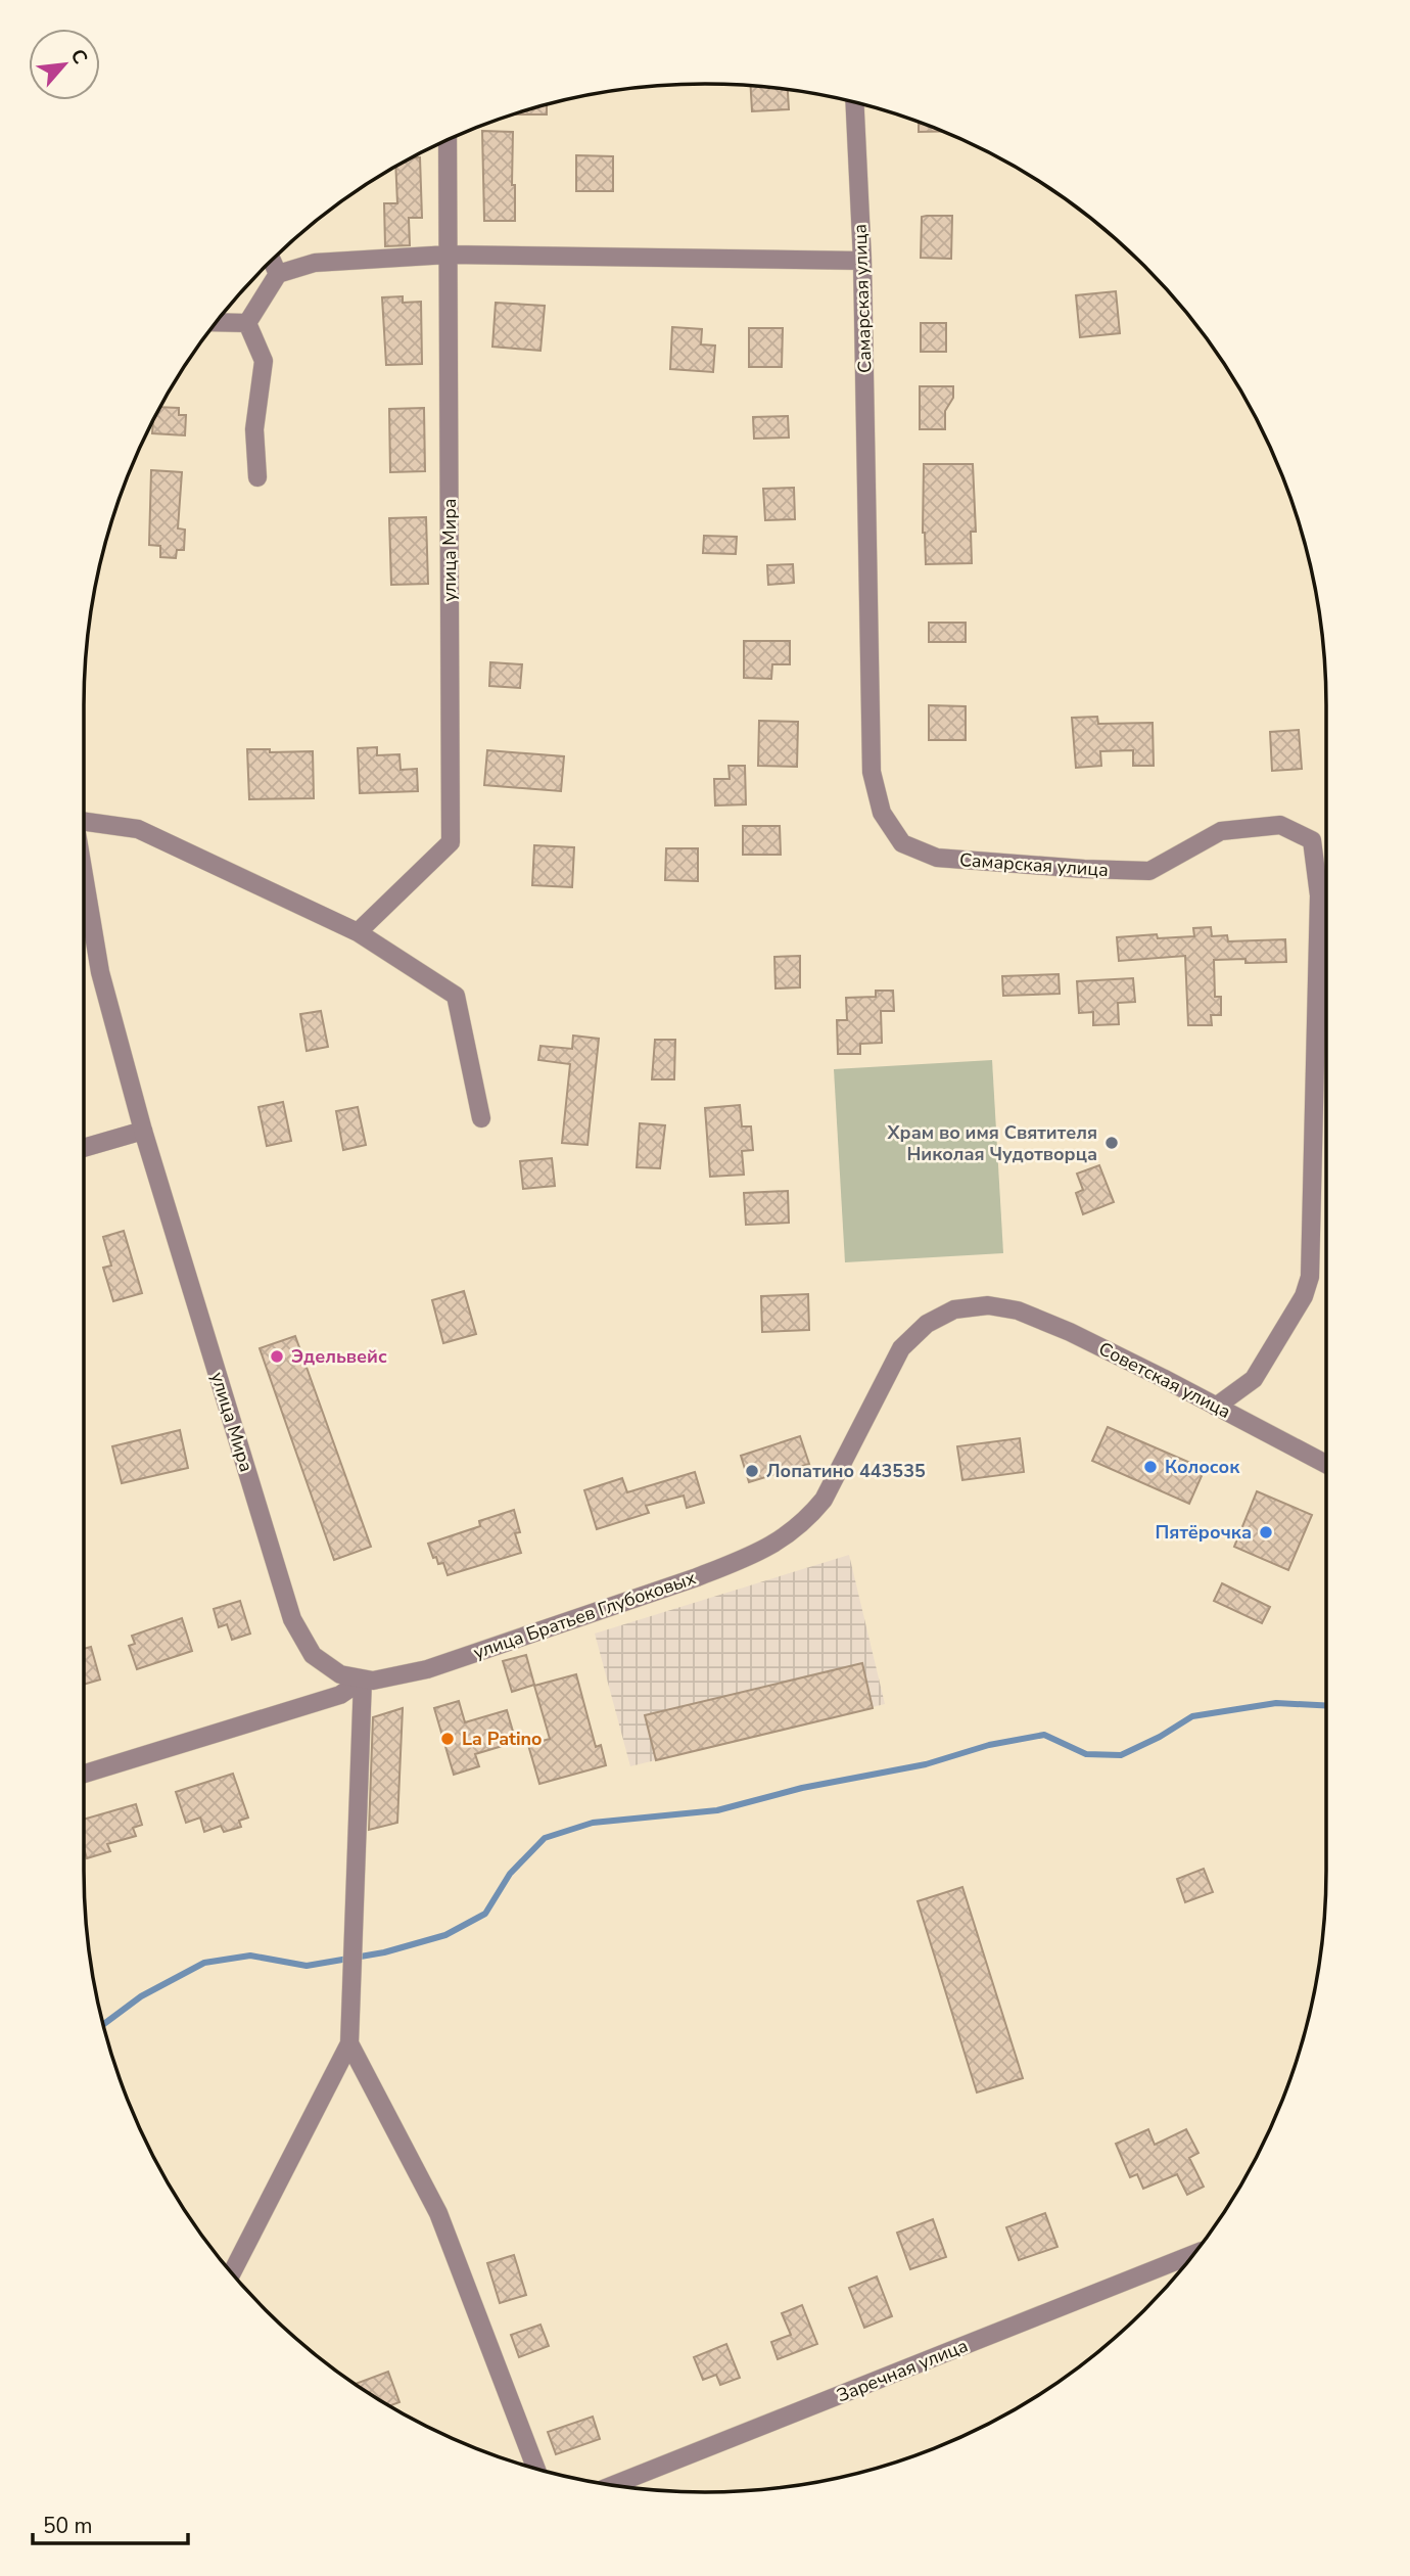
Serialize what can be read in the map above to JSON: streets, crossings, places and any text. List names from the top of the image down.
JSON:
{
  "streets": {
    "street": [
      "Самарская улица",
      "улица Мира",
      "Советская улица",
      "улица Братьев Глубоковых",
      "Заречная улица"
    ]
  },
  "crossings": [
    ["Самарская улица", "Советская улица"],
    ["улица Мира", "улица Братьев Глубоковых"],
    ["Советская улица", "улица Братьев Глубоковых"]
  ],
  "places": [
    "Храм во имя Святителя Николая Чудотворца",
    "Эдельвейс",
    "Колосок",
    "Лопатино 443535",
    "Пятёрочка",
    "La Patino"
  ],
  "scale_bar": "50 m",
  "north": "top right"
}
